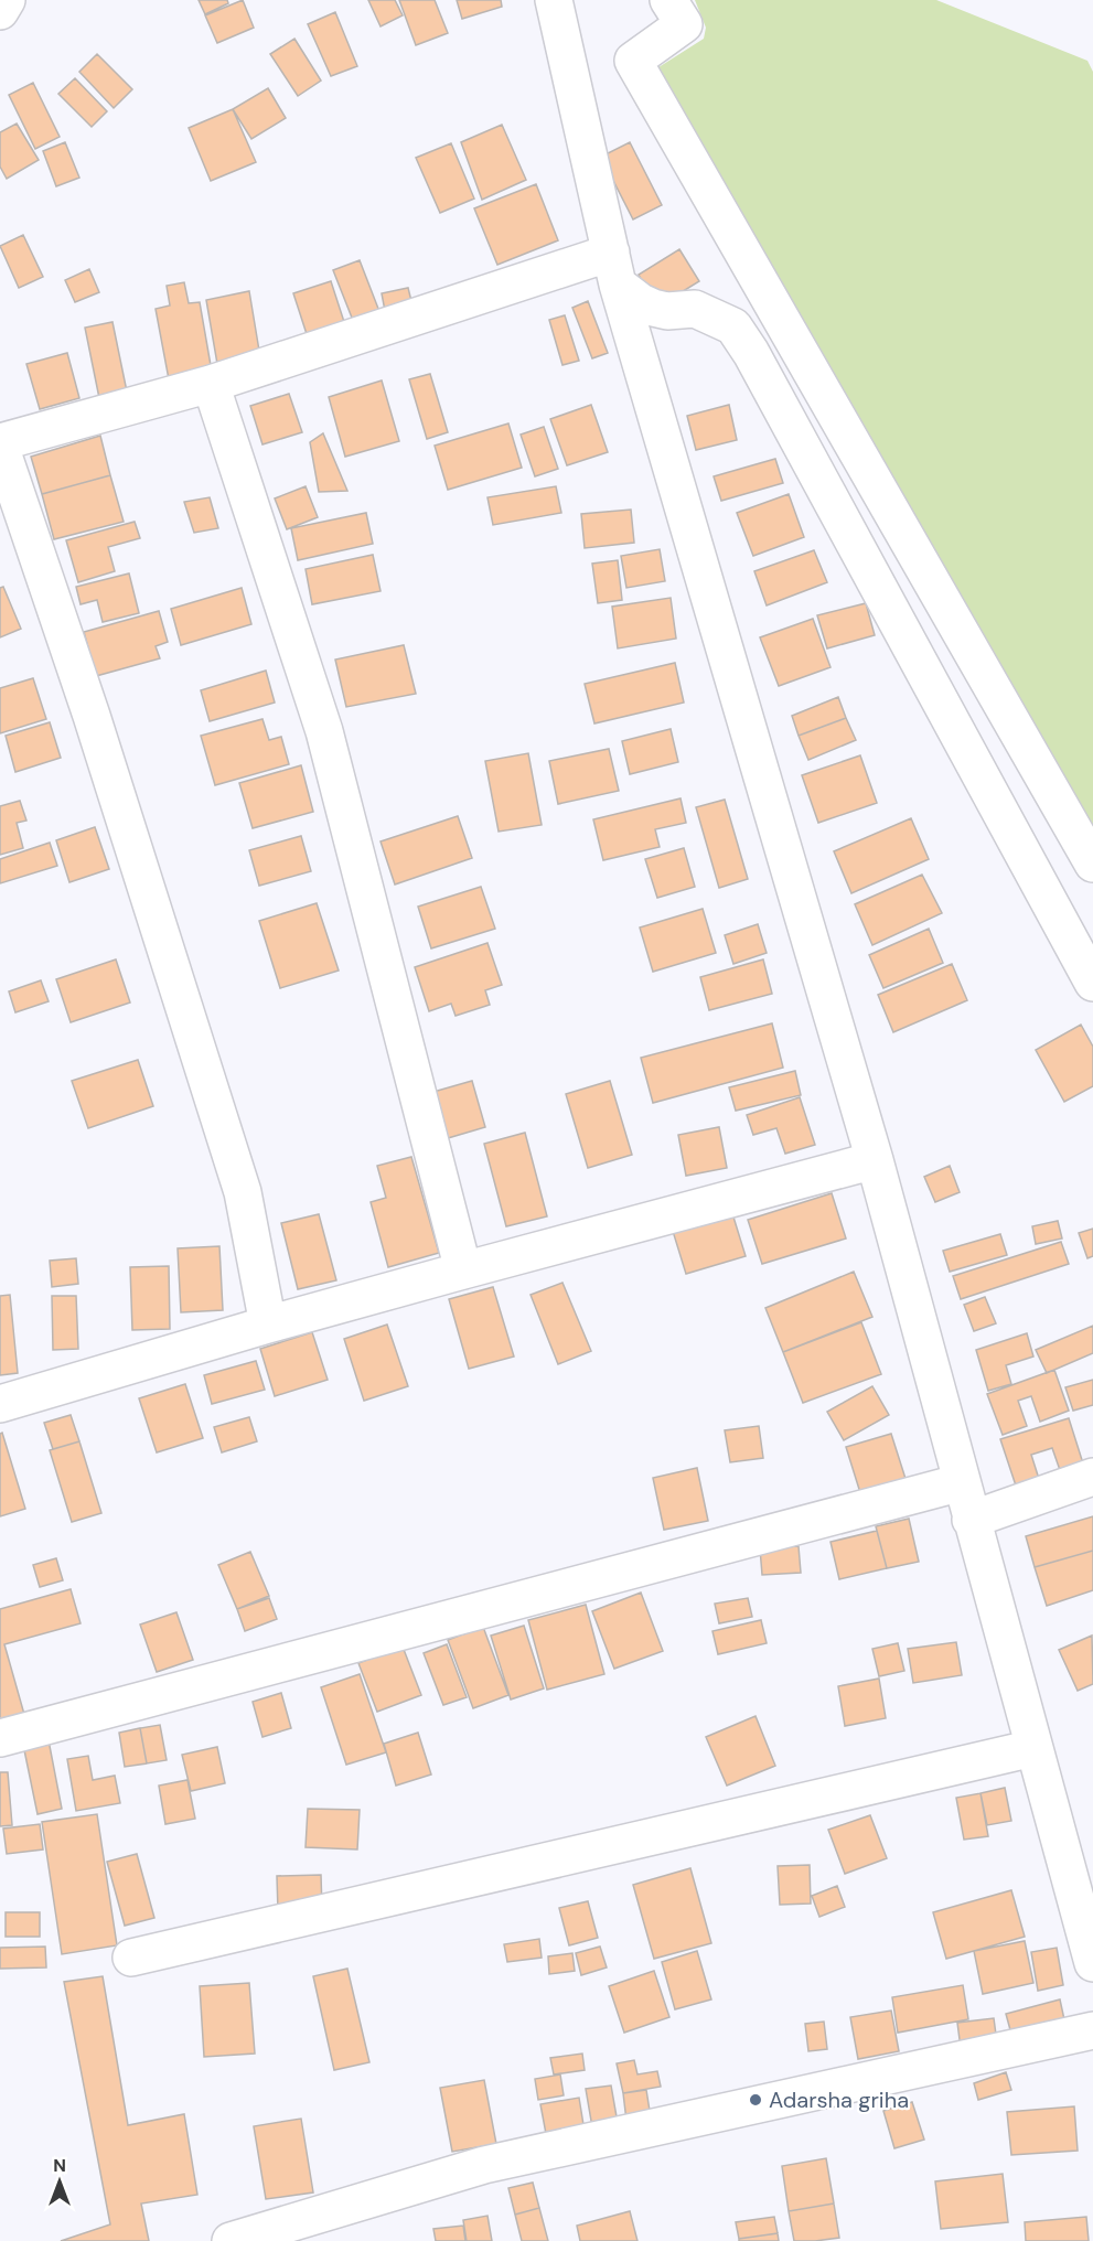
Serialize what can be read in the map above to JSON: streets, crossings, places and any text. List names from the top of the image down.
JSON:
{
  "places": ["Adarsha griha"],
  "north": "top"
}
